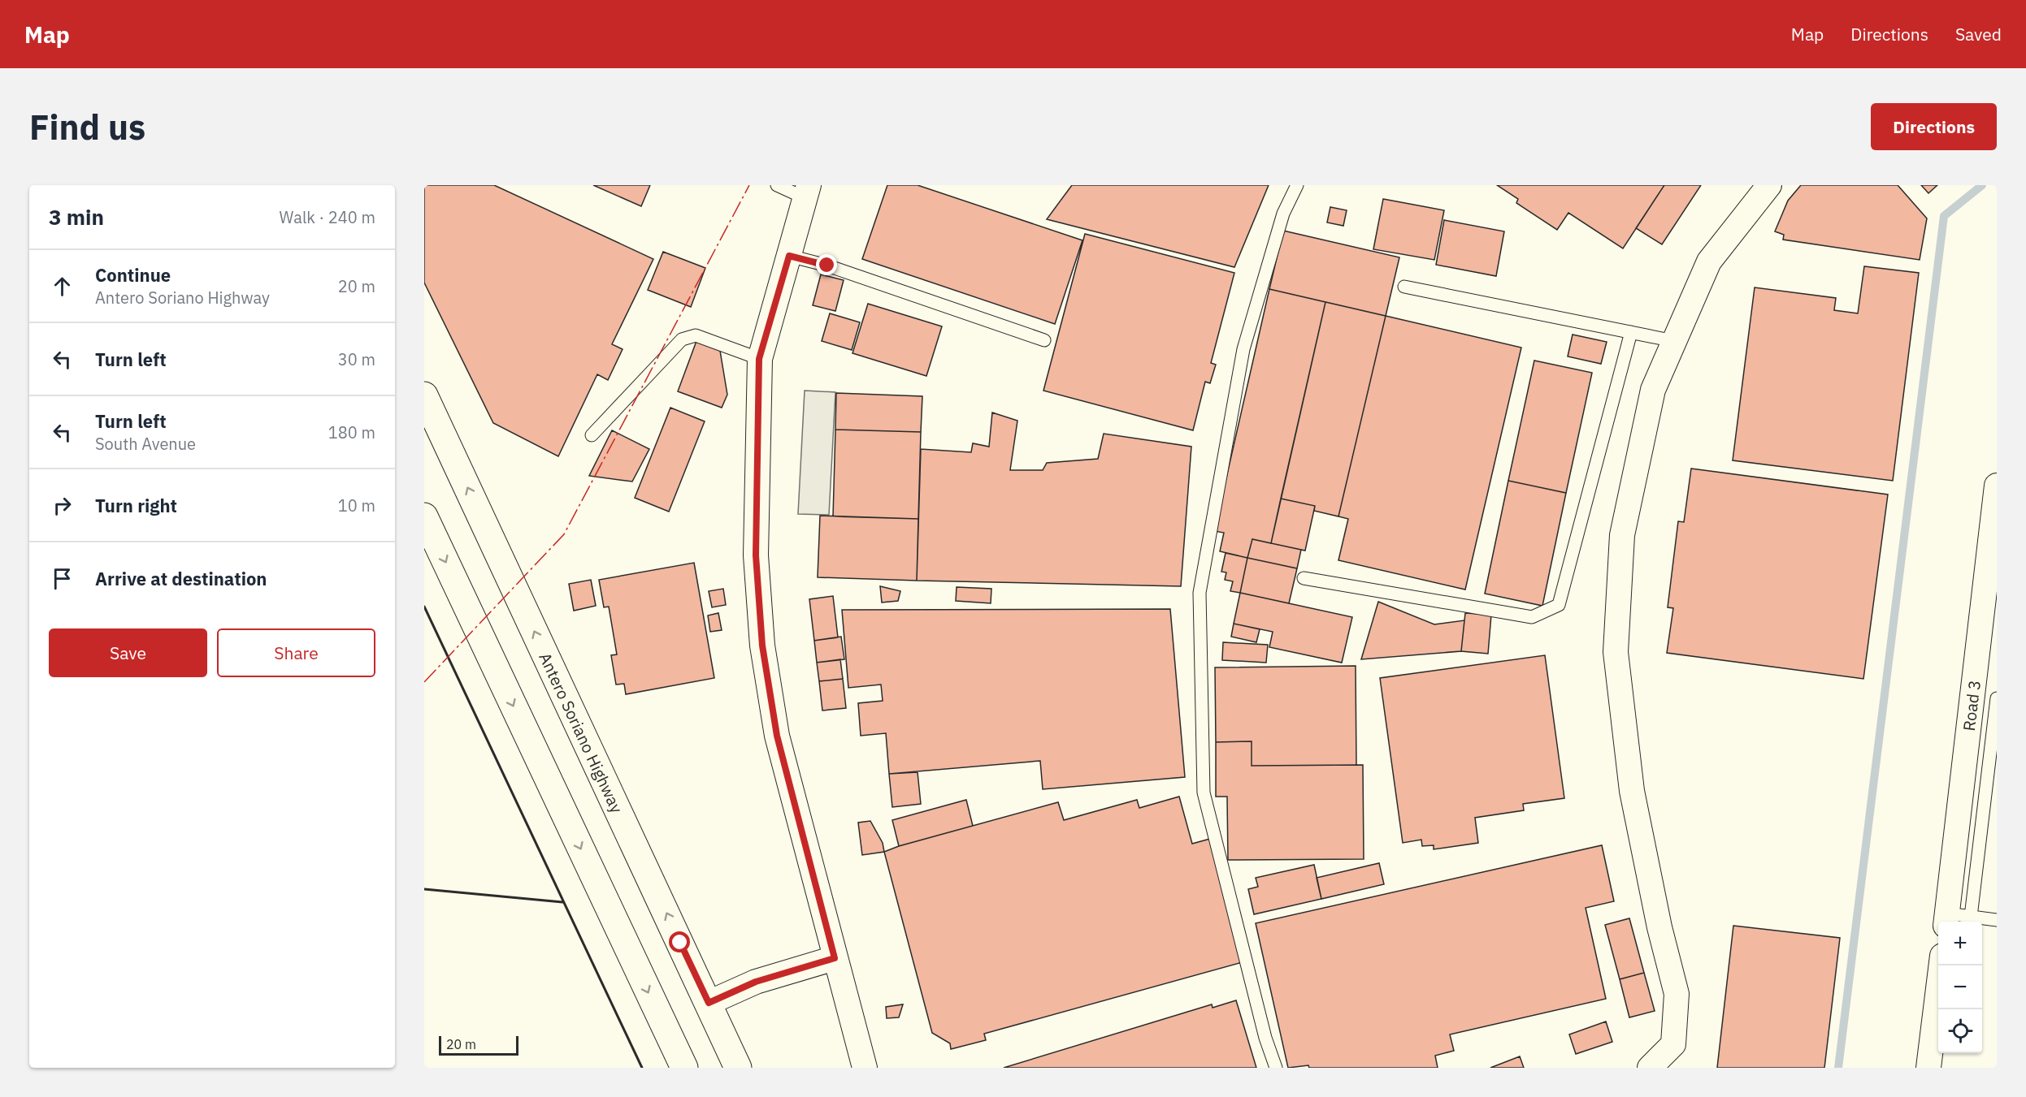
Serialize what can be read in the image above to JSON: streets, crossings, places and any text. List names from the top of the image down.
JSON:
{
  "streets": {
    "main road": ["Antero Soriano Highway"],
    "street": ["Road 3"]
  },
  "scale_bar": "20 m",
  "page": {
    "header": "Map",
    "nav": ["Map", "Directions", "Saved"],
    "buttons": [
      "Directions",
      ["Save", "Share"]
    ],
    "title": "Find us",
    "heading": ["3 min", "Walk · 240 m"],
    "list": [
      ["Continue", "Antero Soriano Highway", "20 m"],
      ["Turn left", "30 m"],
      ["Turn left", "South Avenue", "180 m"],
      ["Turn right", "10 m"],
      "Arrive at destination"
    ],
    "map_buttons": ["+", "−"],
    "scale": "20 m"
  }
}
